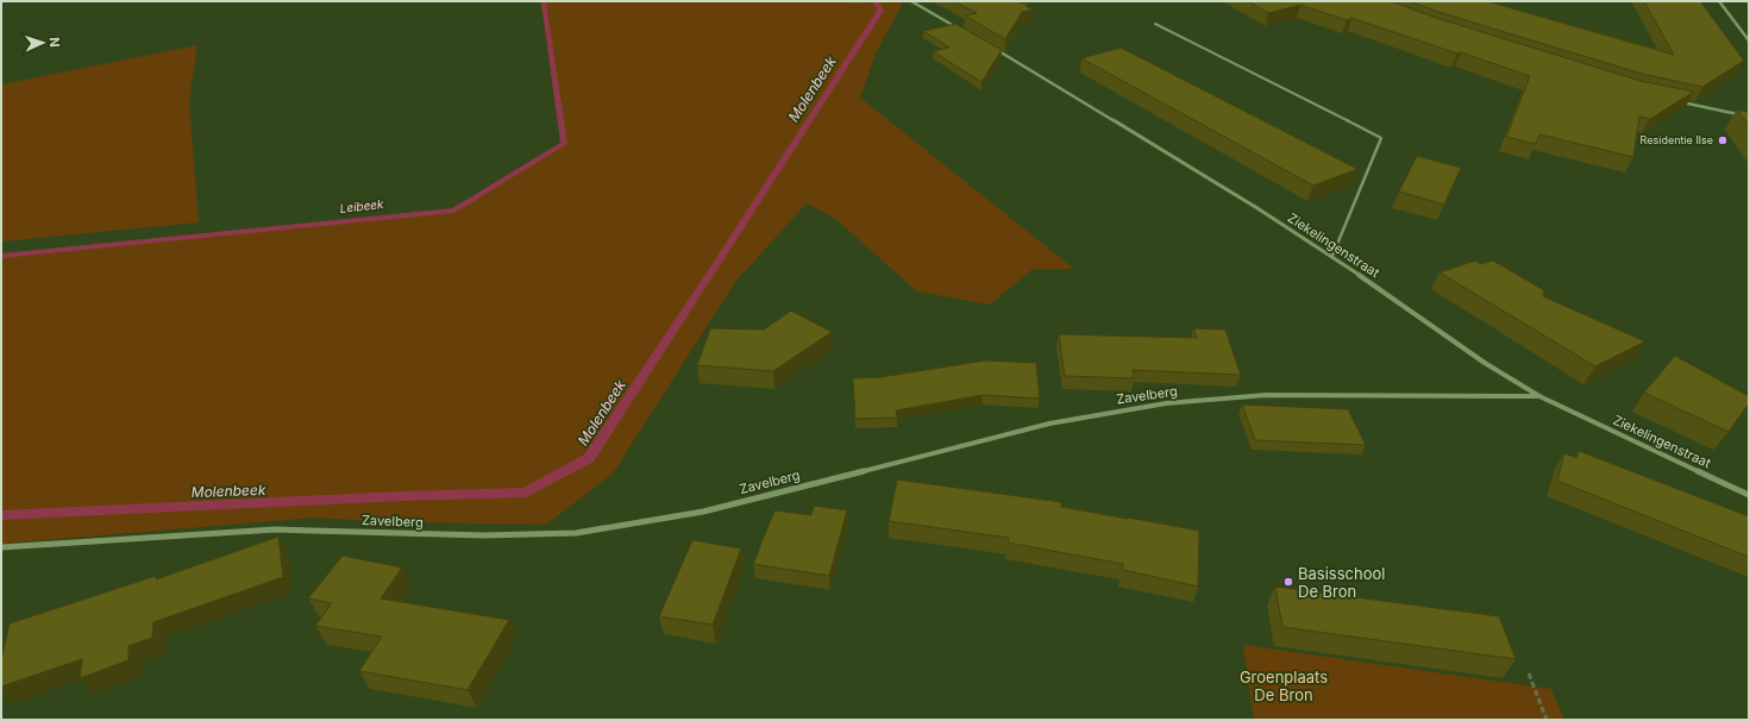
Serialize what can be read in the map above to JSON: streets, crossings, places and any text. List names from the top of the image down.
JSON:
{
  "streets": {
    "street": ["Ziekelingenstraat", "Zavelberg"]
  },
  "crossings": [
    ["Ziekelingenstraat", "Zavelberg"]
  ],
  "water": ["Molenbeek", "Leibeek"],
  "parks": ["Groenplaats De Bron"],
  "places": ["Residentie Ilse", "Basisschool De Bron"],
  "north": "right"
}
